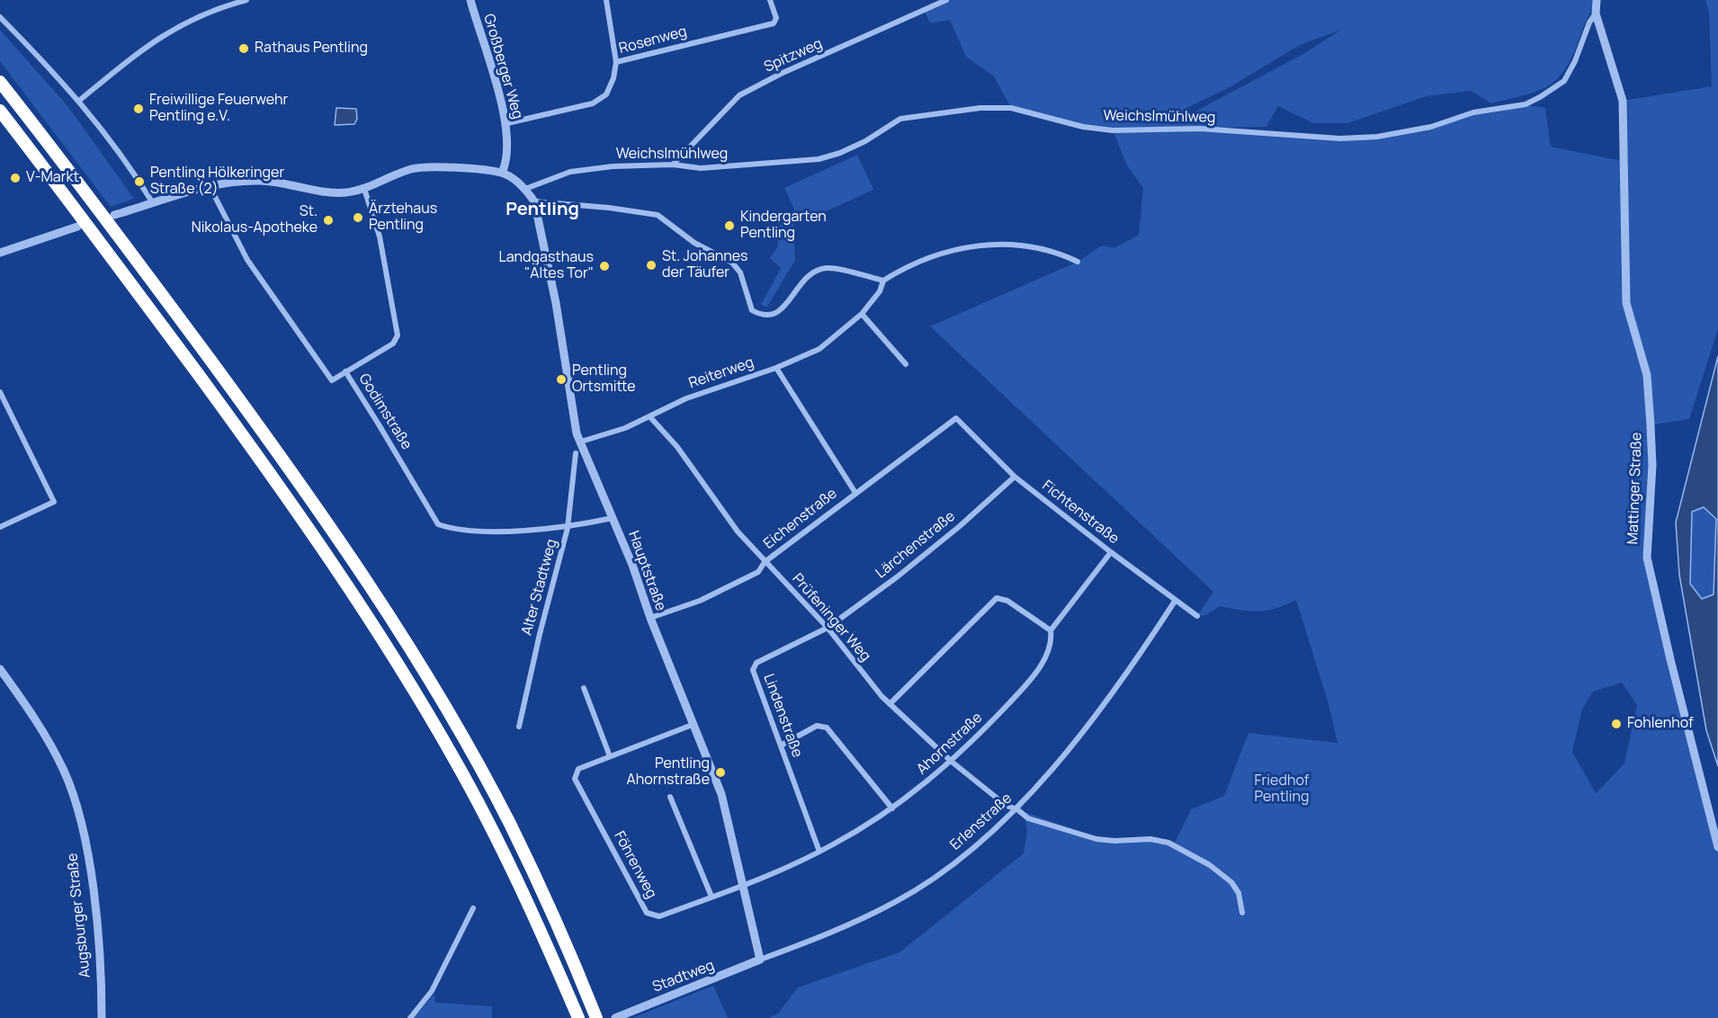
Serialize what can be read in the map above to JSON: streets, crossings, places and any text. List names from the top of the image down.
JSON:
{
  "streets": {
    "street": [
      "Rosenweg",
      "Spitzweg",
      "Großberger Weg",
      "Weichslmühlweg",
      "Reiterweg",
      "Godimstraße",
      "Mattinger Straße",
      "Fichtenstraße",
      "Eichenstraße",
      "Lärchenstraße",
      "Hauptstraße",
      "Alter Stadtweg",
      "Prüfeninger Weg",
      "Lindenstraße",
      "Ahornstraße",
      "Erlenstraße",
      "Föhrenweg",
      "Augsburger Straße",
      "Stadtweg"
    ]
  },
  "crossings": [
    ["Rosenweg", "Großberger Weg"],
    ["Spitzweg", "Weichslmühlweg"],
    ["Großberger Weg", "Hauptstraße"],
    ["Weichslmühlweg", "Mattinger Straße"],
    ["Weichslmühlweg", "Hauptstraße"],
    ["Reiterweg", "Hauptstraße"],
    ["Reiterweg", "Prüfeninger Weg"],
    ["Godimstraße", "Hauptstraße"],
    ["Godimstraße", "Alter Stadtweg"],
    ["Fichtenstraße", "Eichenstraße"],
    ["Fichtenstraße", "Lärchenstraße"],
    ["Fichtenstraße", "Ahornstraße"],
    ["Fichtenstraße", "Erlenstraße"],
    ["Eichenstraße", "Hauptstraße"],
    ["Eichenstraße", "Prüfeninger Weg"],
    ["Lärchenstraße", "Prüfeninger Weg"],
    ["Lärchenstraße", "Lindenstraße"],
    ["Hauptstraße", "Ahornstraße"],
    ["Hauptstraße", "Erlenstraße"],
    ["Hauptstraße", "Föhrenweg"],
    ["Hauptstraße", "Stadtweg"],
    ["Prüfeninger Weg", "Lindenstraße"],
    ["Prüfeninger Weg", "Ahornstraße"],
    ["Prüfeninger Weg", "Erlenstraße"],
    ["Lindenstraße", "Ahornstraße"],
    ["Ahornstraße", "Föhrenweg"],
    ["Erlenstraße", "Stadtweg"]
  ],
  "districts": ["Pentling"],
  "parks": ["Friedhof Pentling"],
  "places": [
    "Rathaus Pentling",
    "Freiwillige Feuerwehr Pentling e.V.",
    "V-Markt",
    "Pentling Hölkeringer Straße (2)",
    "Ärztehaus Pentling",
    "St. Nikolaus-Apotheke",
    "Kindergarten Pentling",
    "St. Johannes der Täufer",
    "Landgasthaus \"Altes Tor\"",
    "Pentling Ortsmitte",
    "Fohlenhof",
    "Pentling Ahornstraße"
  ]
}
